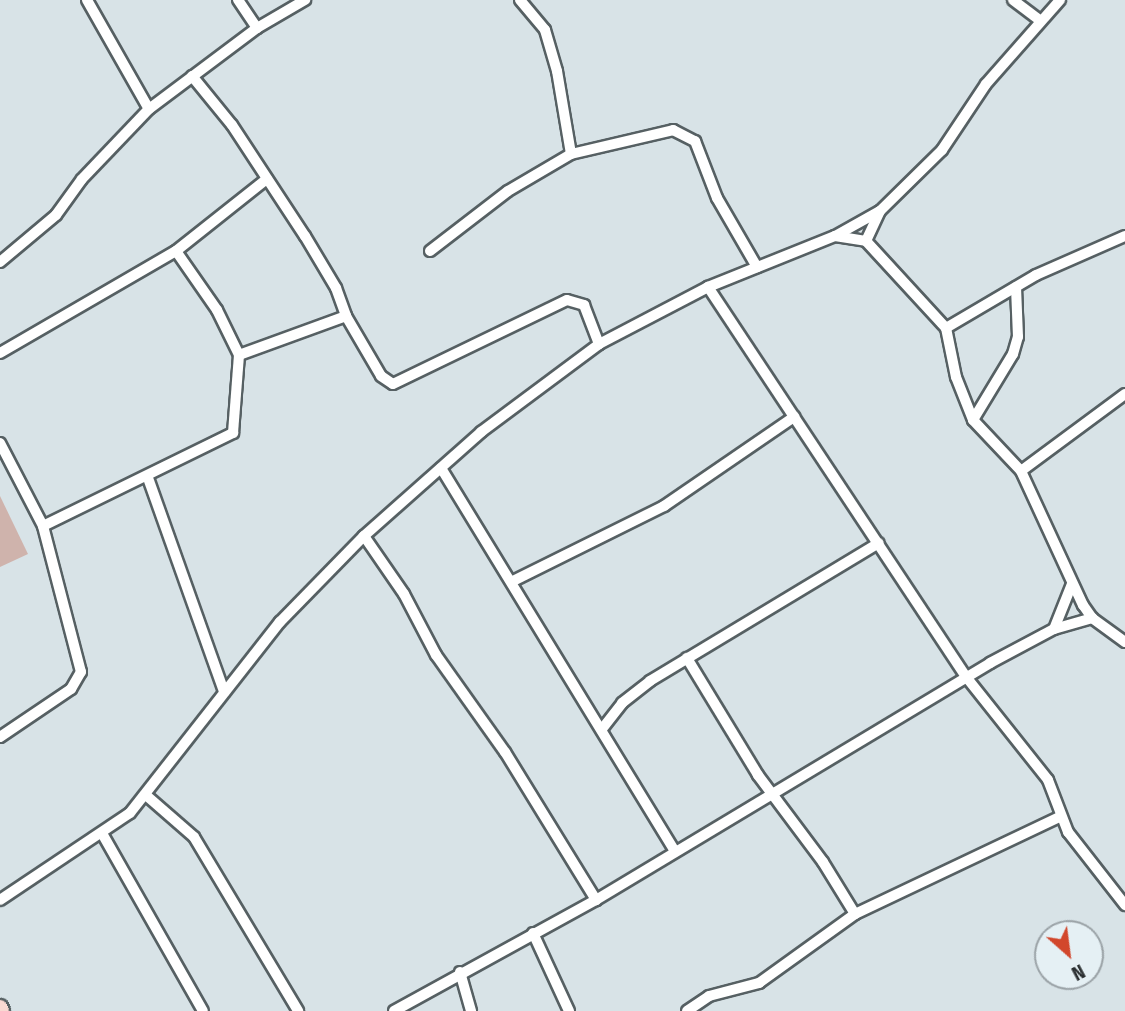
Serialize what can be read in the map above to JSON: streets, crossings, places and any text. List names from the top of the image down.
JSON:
{
  "north": "bottom right"
}
